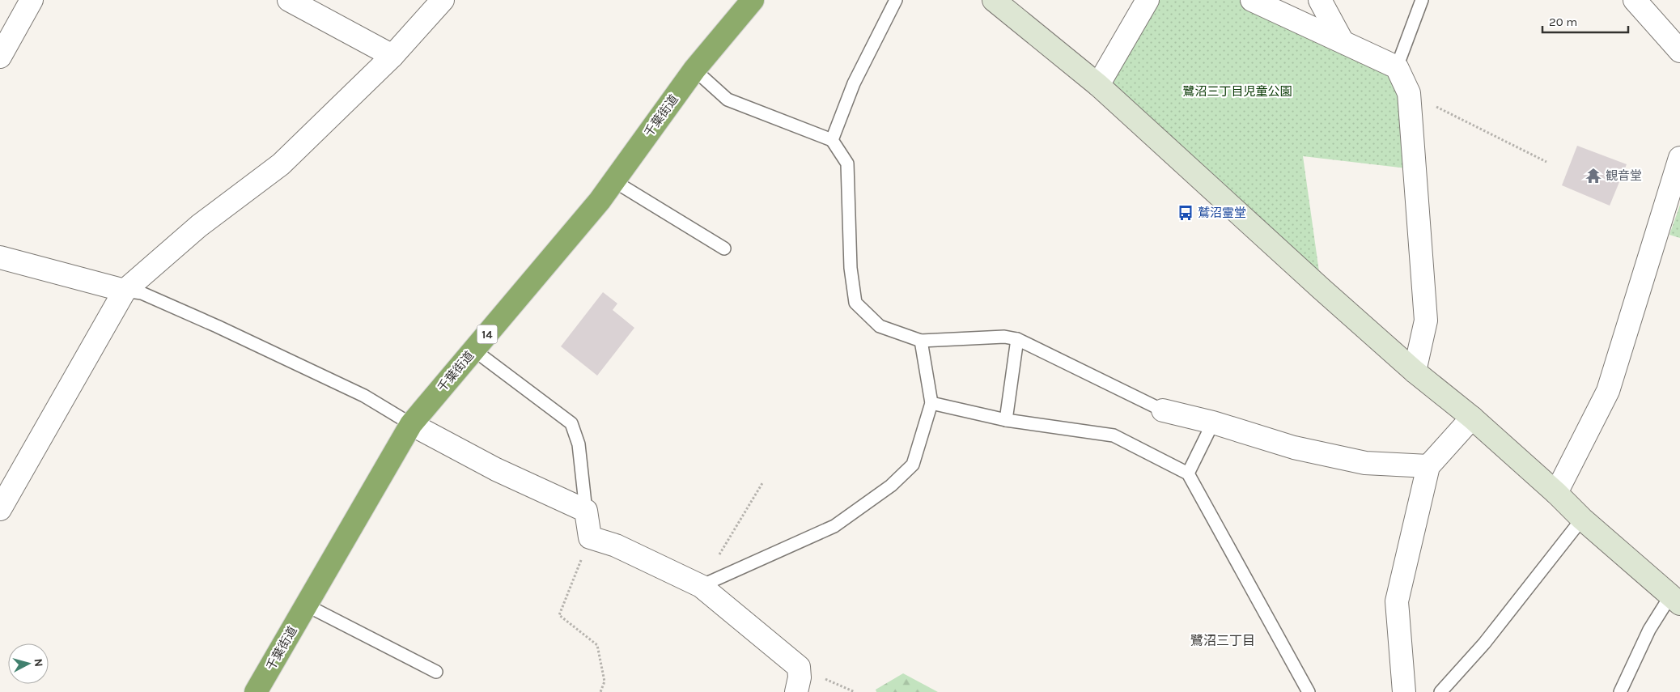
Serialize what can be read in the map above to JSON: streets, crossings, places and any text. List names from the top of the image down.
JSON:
{
  "streets": {
    "highway": ["千葉街道", "14"]
  },
  "districts": ["鷺沼三丁目"],
  "parks": ["鷺沼三丁目児童公園"],
  "places": {
    "temple": ["観音堂"],
    "bus stop": ["鷲沼霊堂"]
  },
  "scale_bar": "20 m",
  "north": "right"
}
